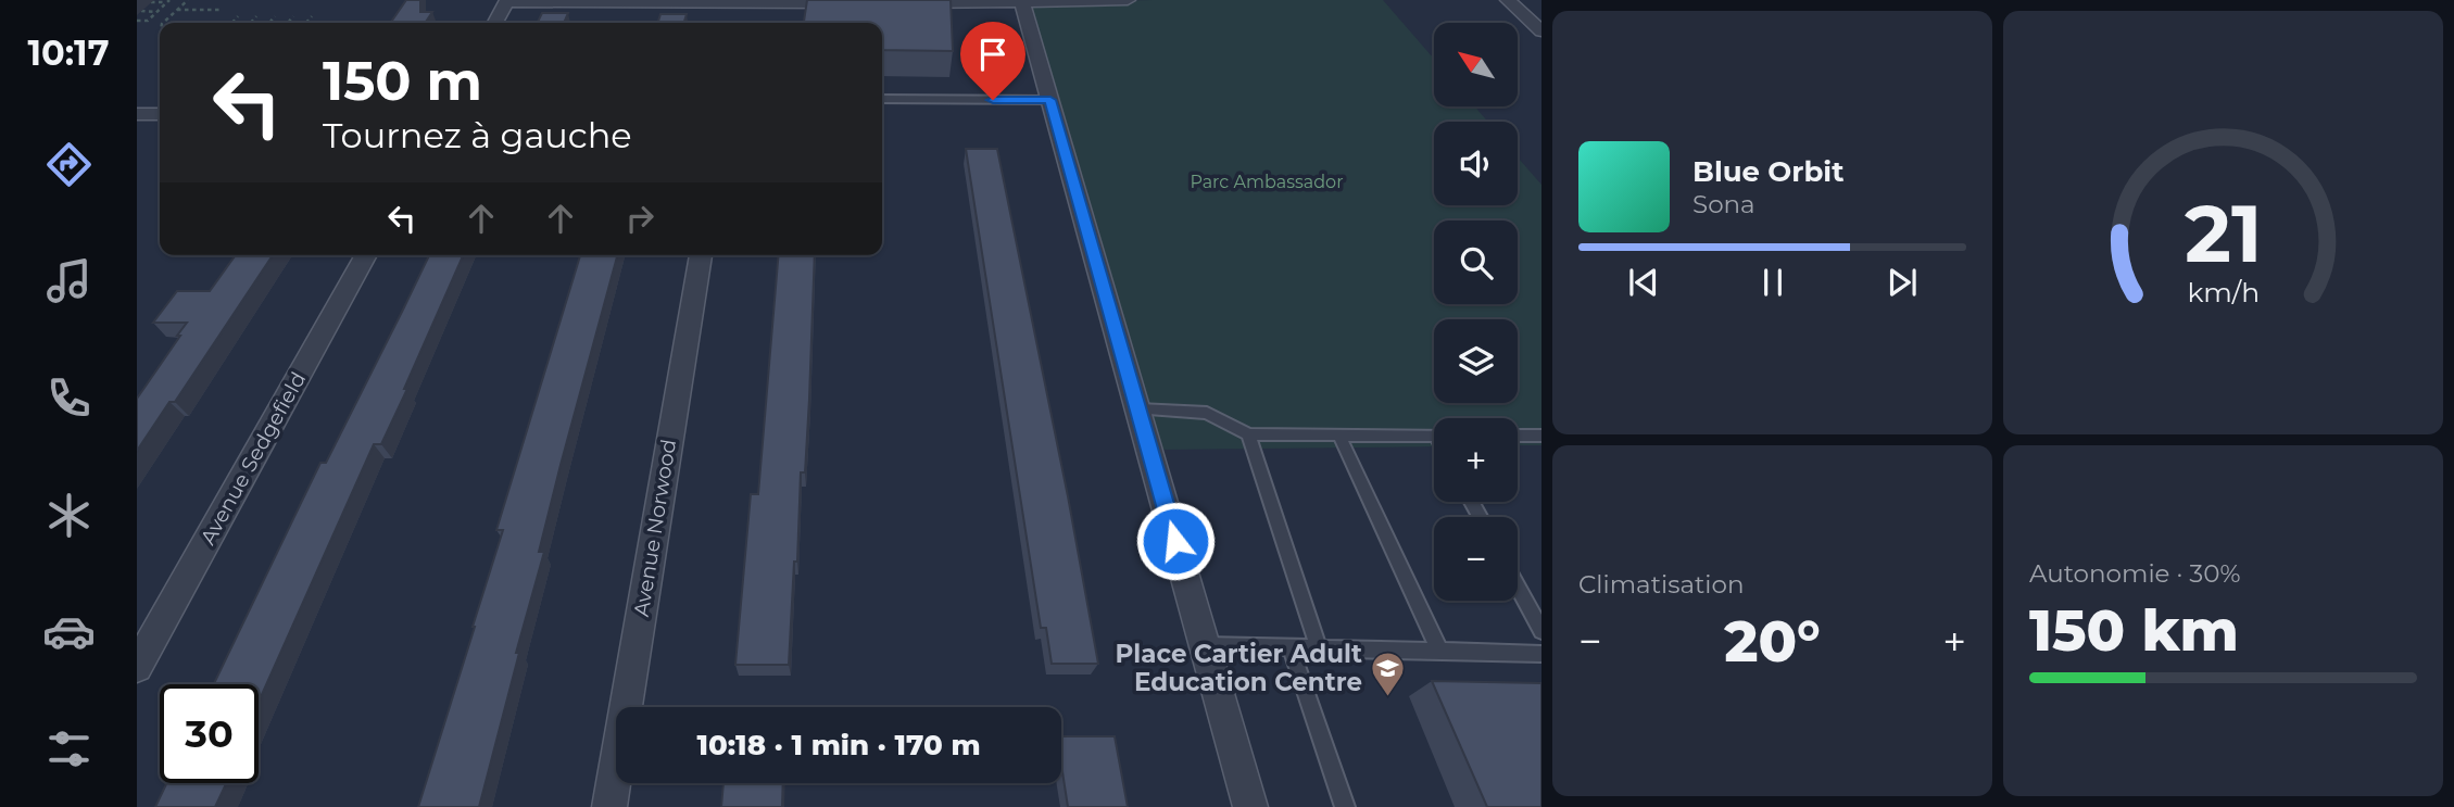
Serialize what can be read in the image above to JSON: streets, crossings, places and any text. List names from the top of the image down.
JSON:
{
  "streets": {
    "street": ["Avenue Sedgefield", "Avenue Norwood"]
  },
  "parks": ["Parc Ambassador"],
  "places": {
    "school or university": ["Place Cartier Adult Education Centre"]
  },
  "north": "top left",
  "page": {
    "tabs": "10:17",
    "map_buttons": ["+", "−"],
    "turn": ["150 m", "Tournez à gauche"],
    "song": ["Blue Orbit", "Sona"],
    "tile": [
      "Climatisation",
      ["Autonomie · 30%", "150 km"]
    ],
    "heat": ["−", "20°", "+"],
    "limit": "30",
    "trip": "10:18 · 1 min · 170 m",
    "gauge": ["21", "km/h"]
  }
}
